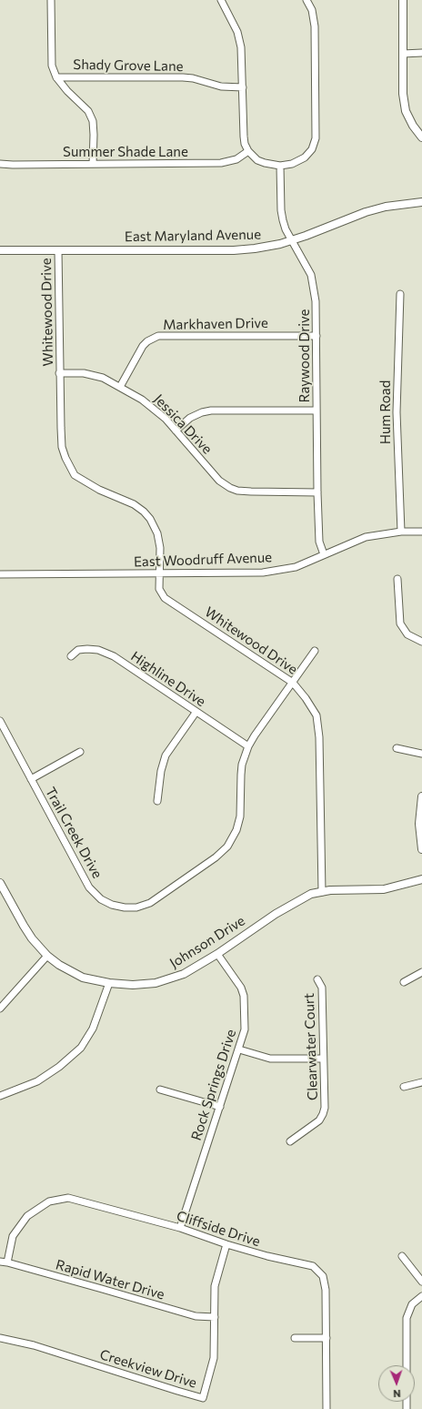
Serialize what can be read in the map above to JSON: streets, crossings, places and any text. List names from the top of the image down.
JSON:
{
  "streets": {
    "street": [
      "Shady Grove Lane",
      "Summer Shade Lane",
      "East Maryland Avenue",
      "Whitewood Drive",
      "Markhaven Drive",
      "Raywood Drive",
      "Hum Road",
      "Jessica Drive",
      "East Woodruff Avenue",
      "Highline Drive",
      "Trail Creek Drive",
      "Johnson Drive",
      "Clearwater Court",
      "Rock Springs Drive",
      "Cliffside Drive",
      "Rapid Water Drive",
      "Creekview Drive"
    ]
  },
  "crossings": [
    ["East Maryland Avenue", "Whitewood Drive"],
    ["East Maryland Avenue", "Raywood Drive"],
    ["Whitewood Drive", "Jessica Drive"],
    ["Whitewood Drive", "East Woodruff Avenue"],
    ["Whitewood Drive", "Trail Creek Drive"],
    ["Whitewood Drive", "Johnson Drive"],
    ["Markhaven Drive", "Raywood Drive"],
    ["Markhaven Drive", "Jessica Drive"],
    ["Raywood Drive", "Jessica Drive"],
    ["Raywood Drive", "East Woodruff Avenue"],
    ["Hum Road", "East Woodruff Avenue"],
    ["Highline Drive", "Trail Creek Drive"],
    ["Johnson Drive", "Rock Springs Drive"],
    ["Rock Springs Drive", "Cliffside Drive"],
    ["Cliffside Drive", "Rapid Water Drive"],
    ["Cliffside Drive", "Creekview Drive"],
    ["Rapid Water Drive", "Creekview Drive"]
  ],
  "north": "bottom"
}
